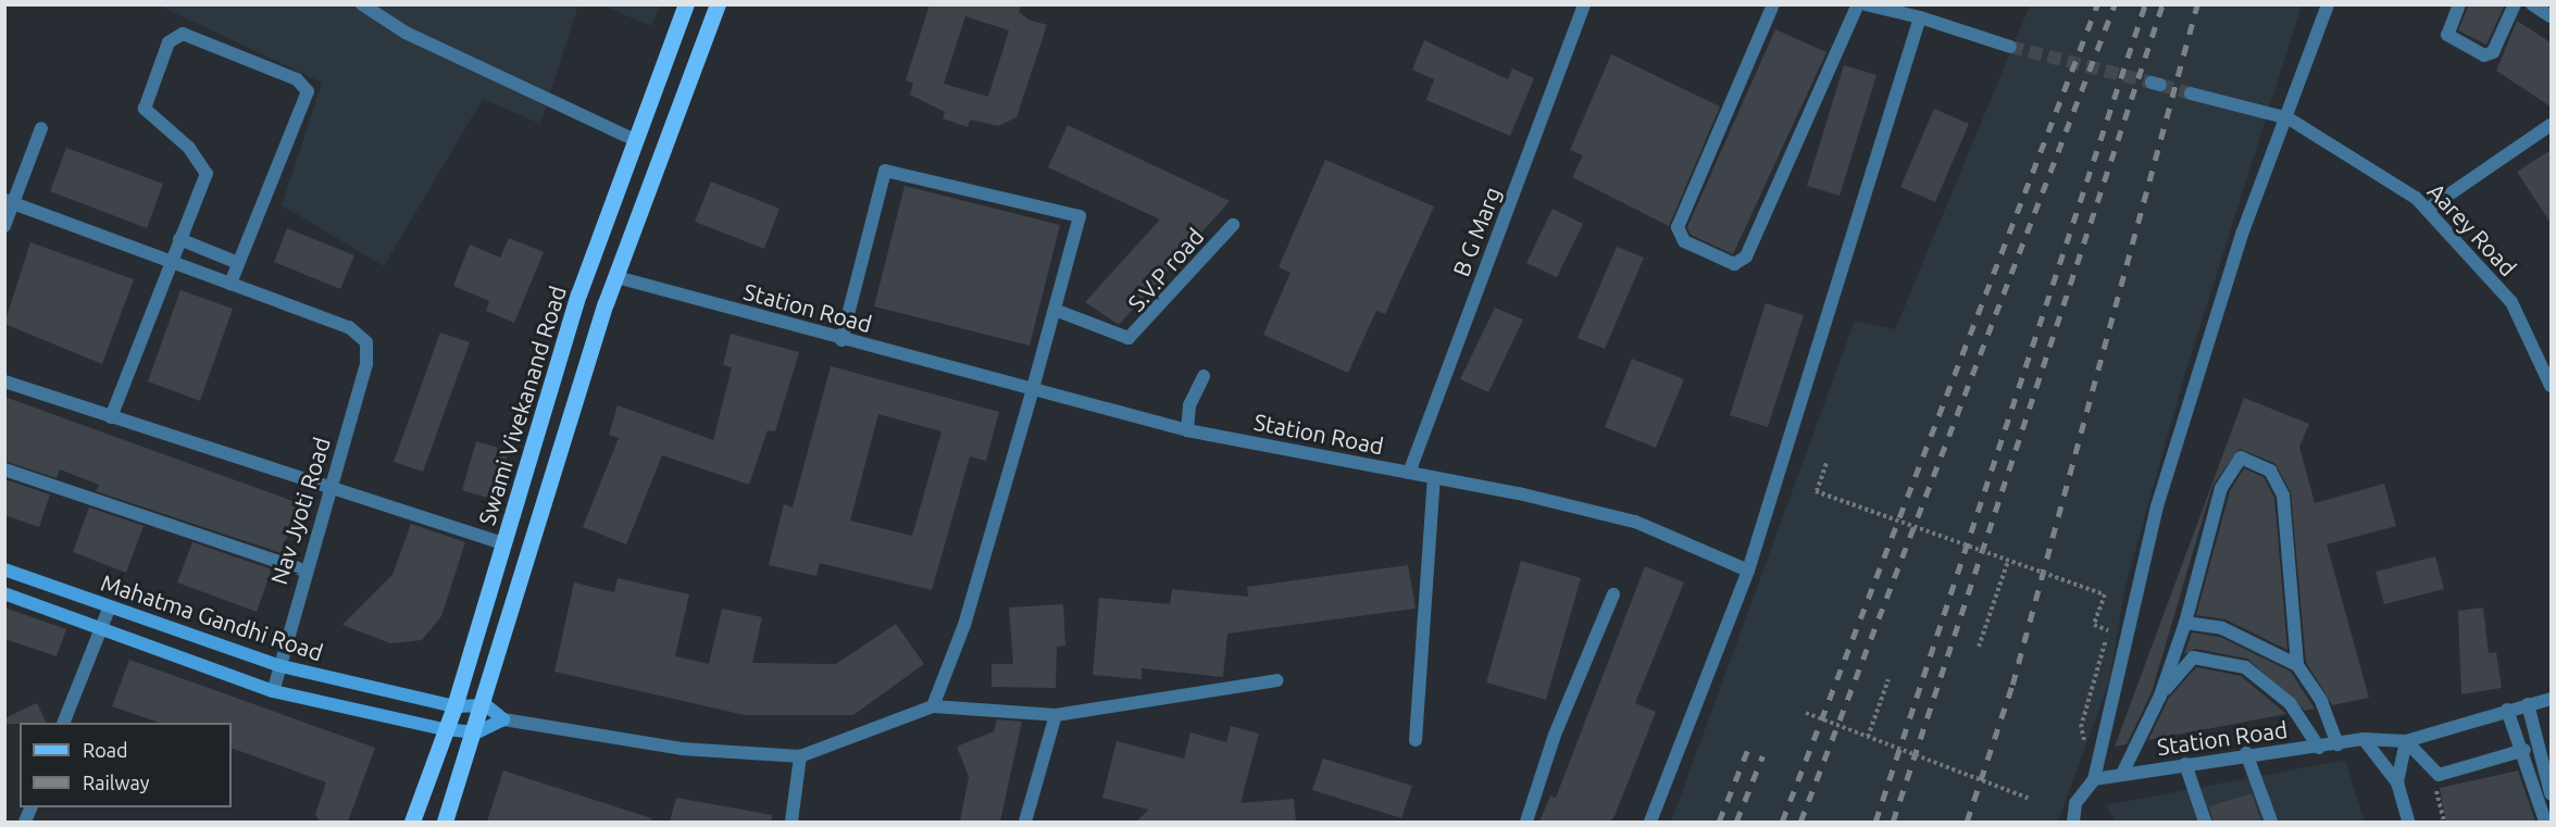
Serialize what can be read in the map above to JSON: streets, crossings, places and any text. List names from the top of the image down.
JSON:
{
  "streets": {
    "main road": ["Swami Vivekanand Road", "Mahatma Gandhi Road"],
    "street": [
      "Aarey Road",
      "B G Marg",
      "S.V.P road",
      "Station Road",
      "Nav Jyoti Road"
    ]
  },
  "crossings": [
    ["B G Marg", "Station Road"],
    ["Swami Vivekanand Road", "Mahatma Gandhi Road"],
    ["Nav Jyoti Road", "Mahatma Gandhi Road"]
  ],
  "legend": ["Road", "Railway"]
}
